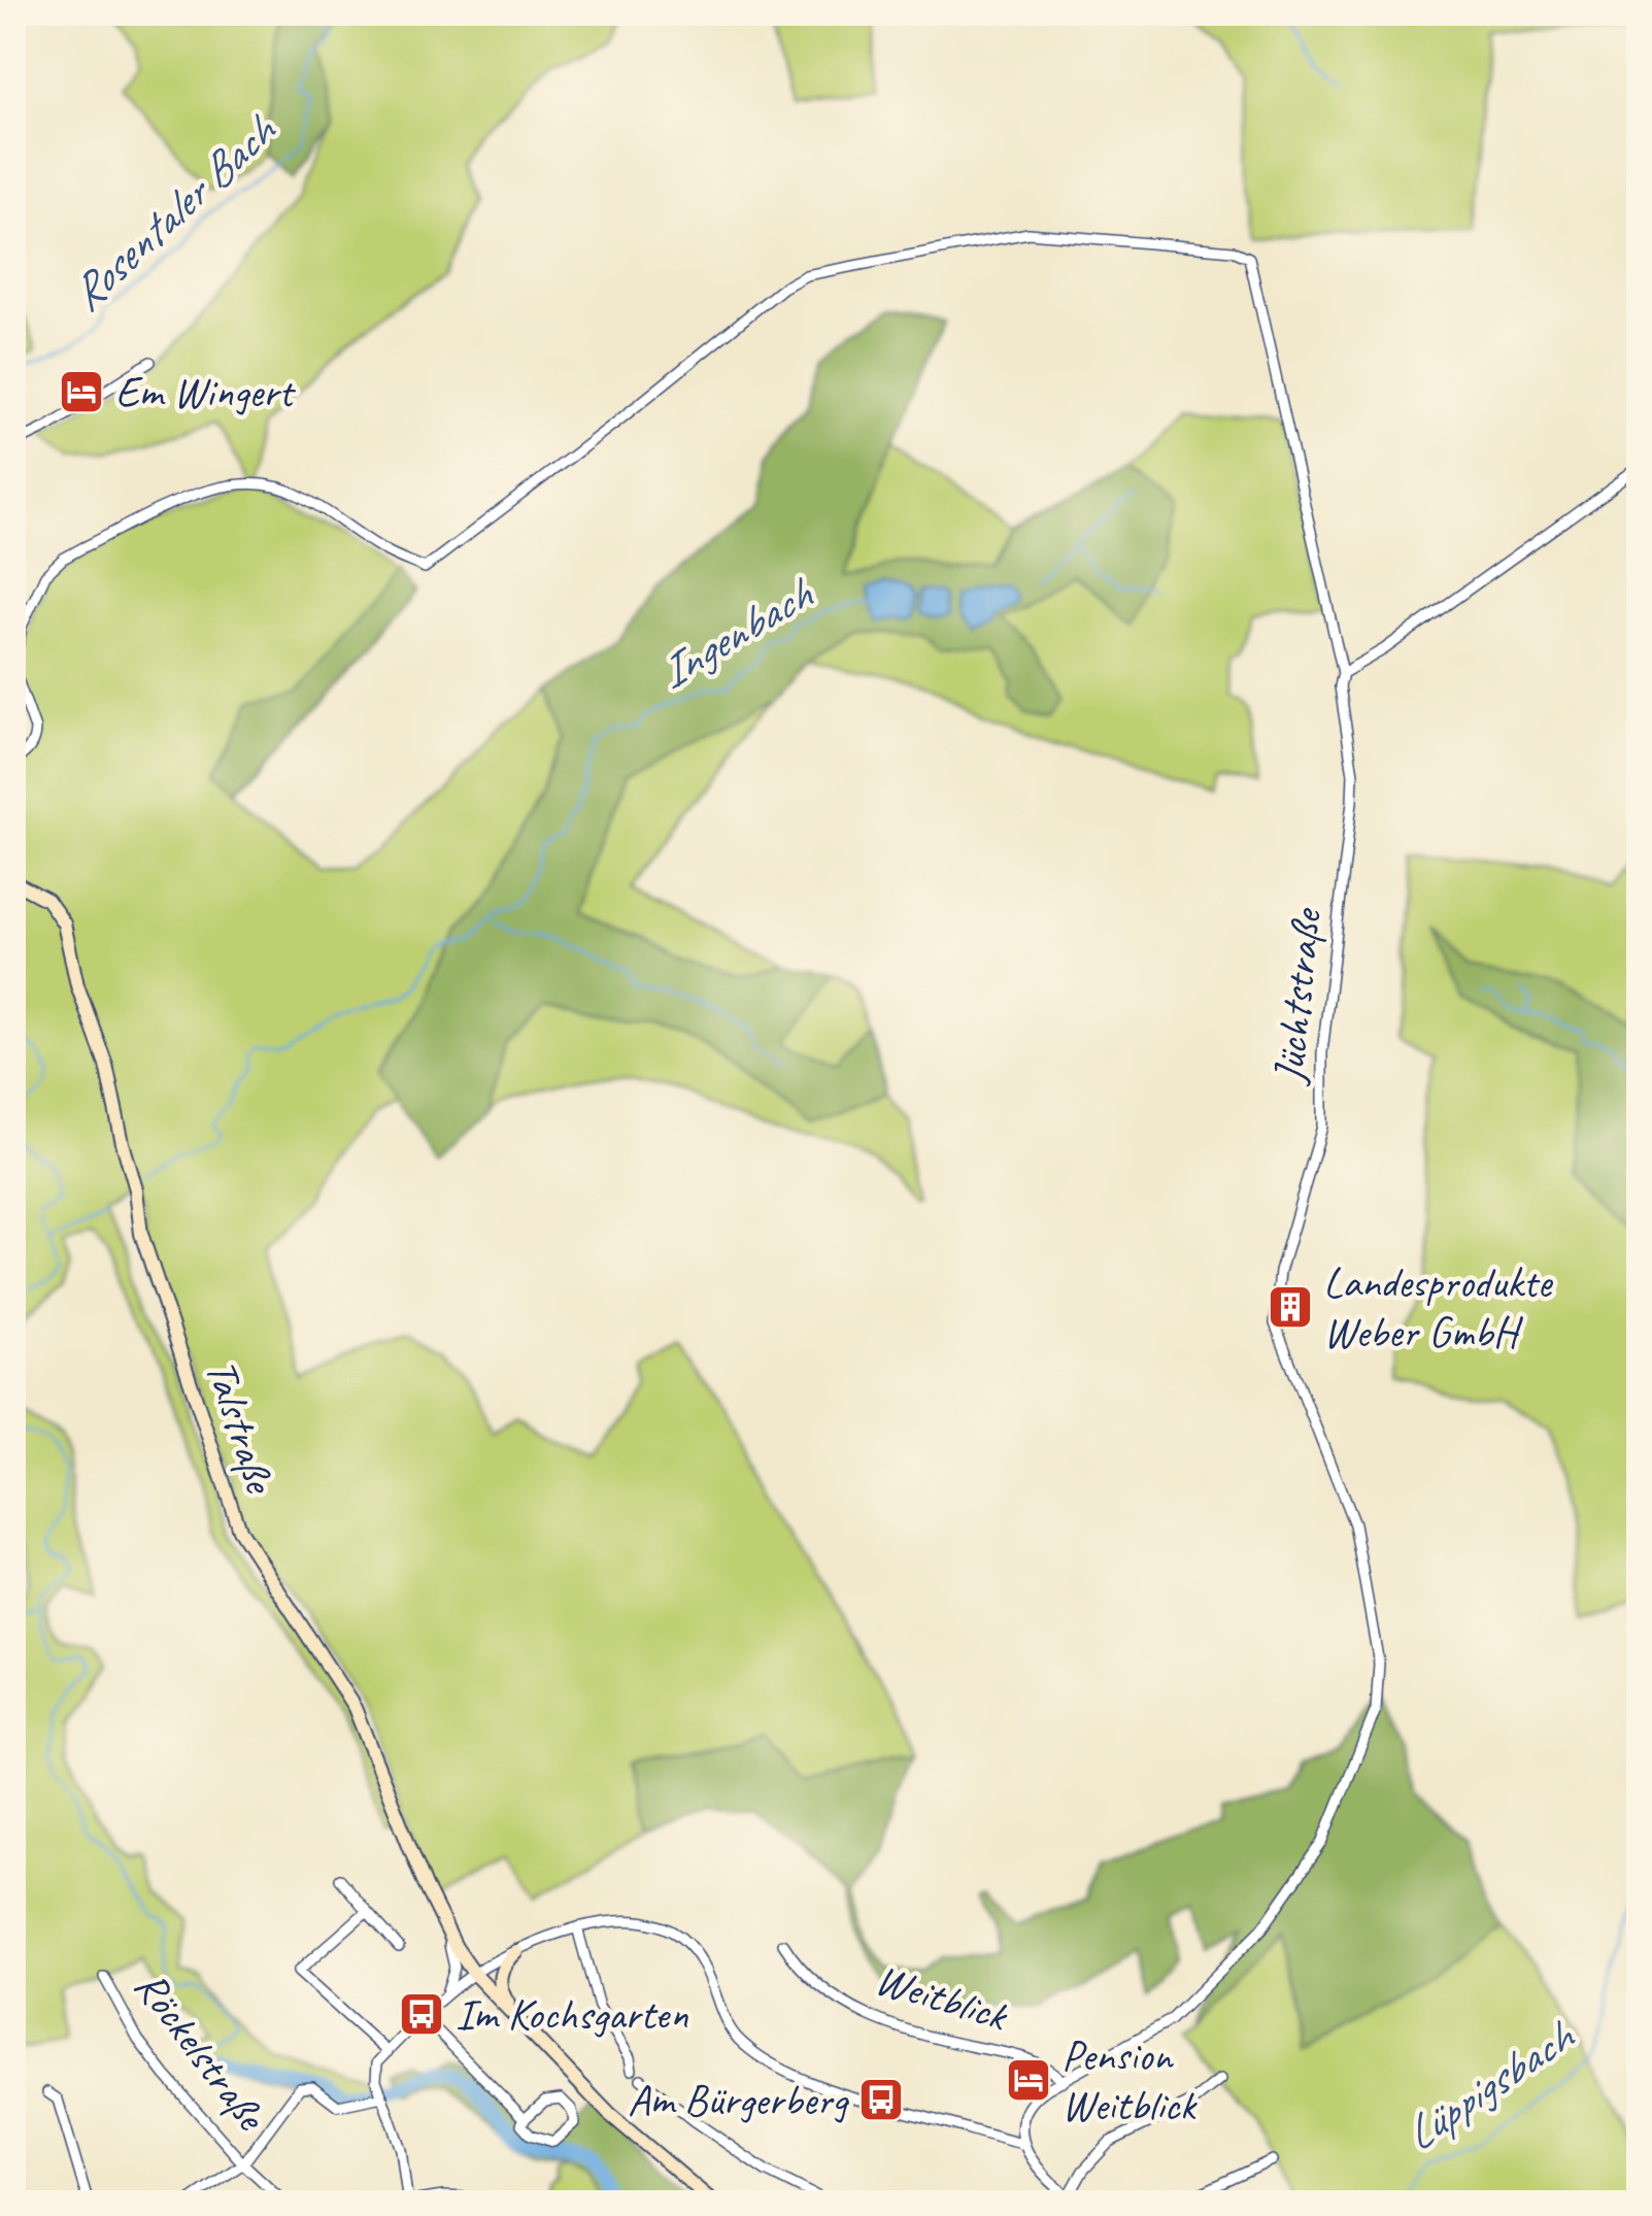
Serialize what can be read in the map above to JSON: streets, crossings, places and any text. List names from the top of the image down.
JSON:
{
  "streets": {
    "main road": ["Talstraße"],
    "street": ["Jüchtstraße", "Weitblick", "Röckelstraße"]
  },
  "crossings": [
    ["Jüchtstraße", "Weitblick"]
  ],
  "water": ["Rosentaler Bach", "Ingenbach", "Lüppigsbach"],
  "places": {
    "hotel": ["Em Wingert", "Pension Weitblick"],
    "building": ["Landesprodukte Weber GmbH"],
    "bus stop": ["Im Kochsgarten", "Am Bürgerberg"]
  }
}
